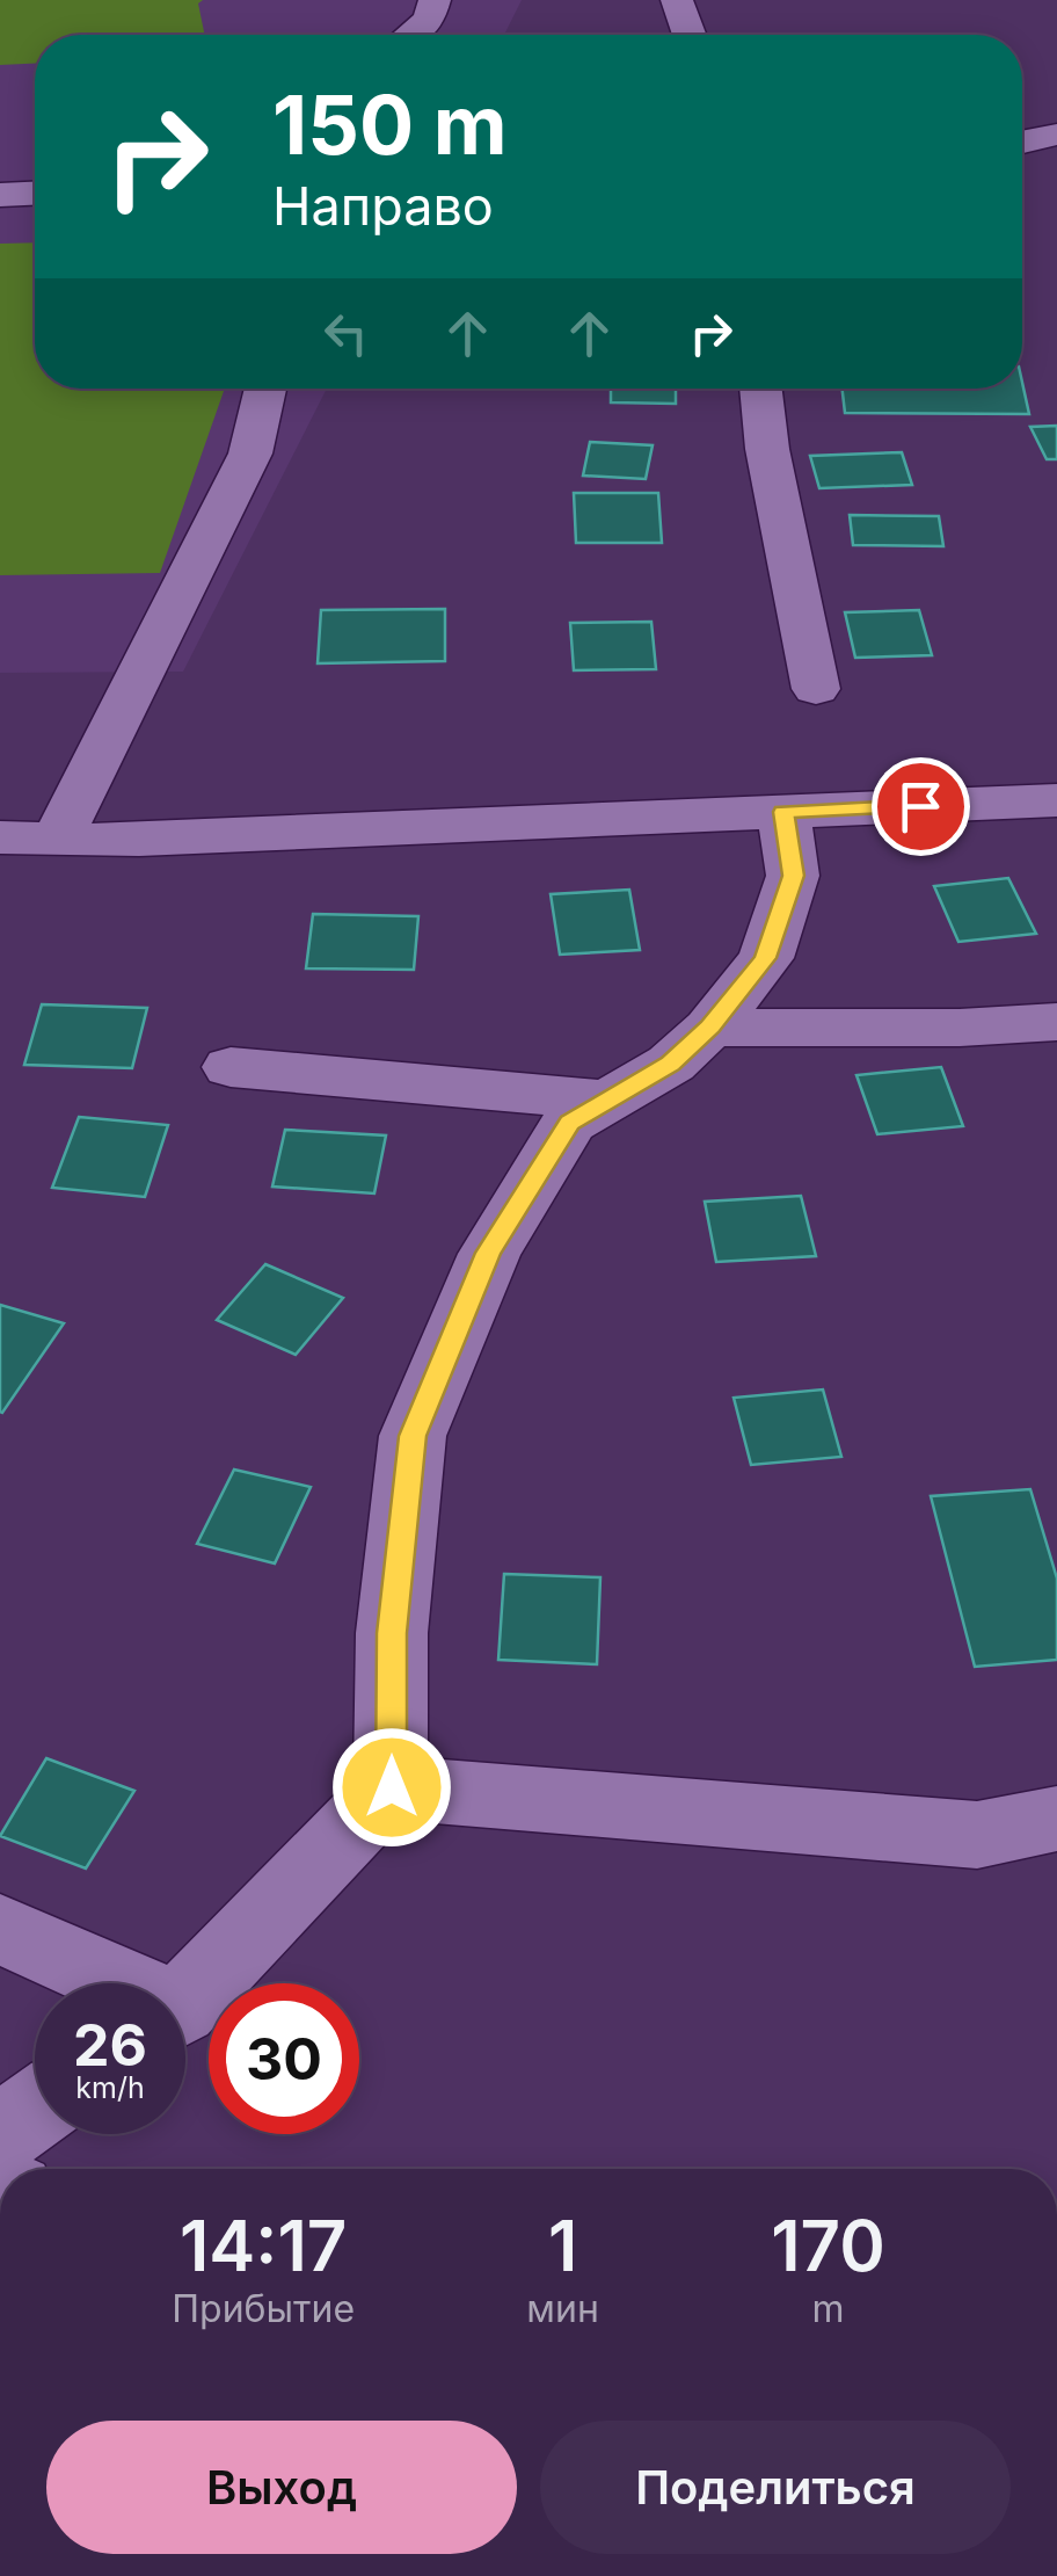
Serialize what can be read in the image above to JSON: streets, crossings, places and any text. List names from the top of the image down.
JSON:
{
  "page": {
    "turn": ["150 m", "Направо"],
    "speed": "26 km/h",
    "limit": "30",
    "eta": [
      "14:17",
      "Прибытие",
      "1",
      "мин",
      "170",
      "m"
    ],
    "buttons": ["Выход", "Поделиться"]
  }
}
